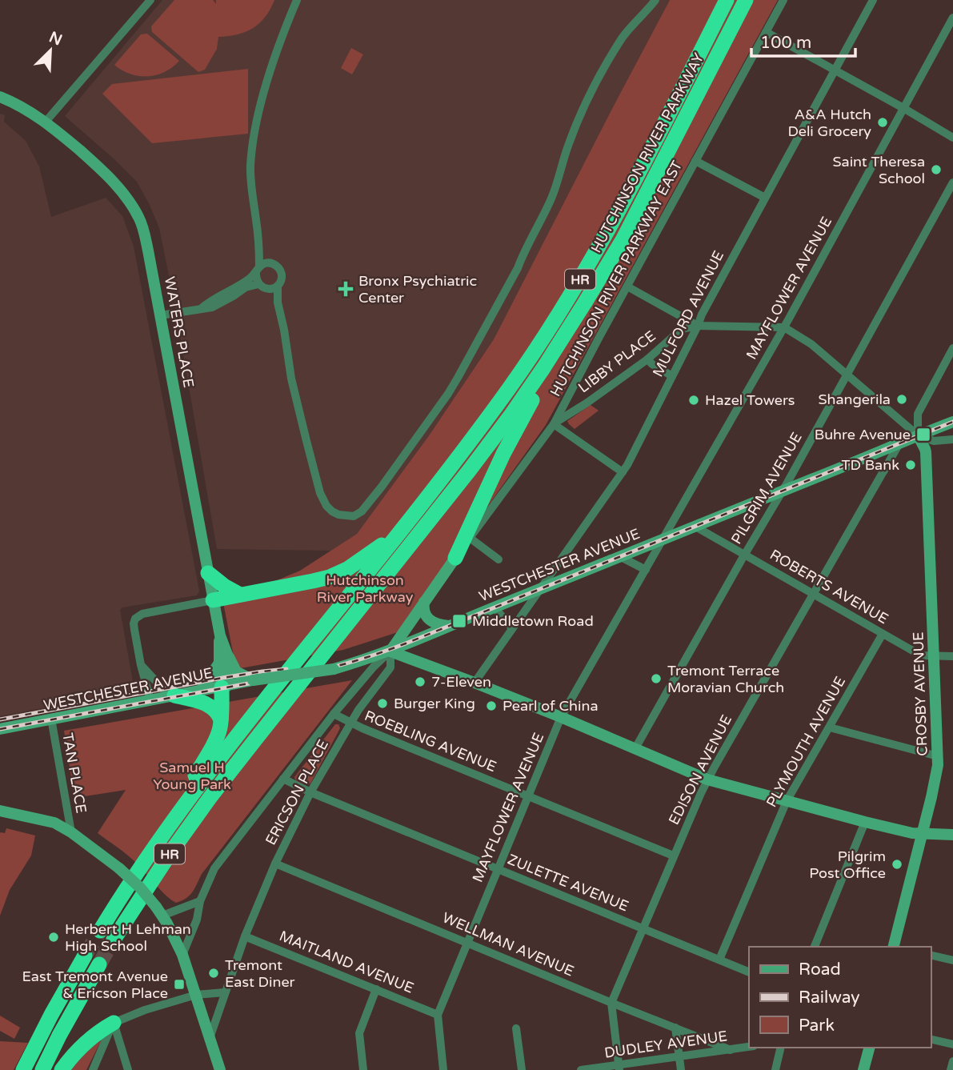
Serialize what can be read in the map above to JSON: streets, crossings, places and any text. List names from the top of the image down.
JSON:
{
  "streets": {
    "highway": ["HUTCHINSON RIVER PARKWAY", "HR"],
    "main road": ["WATERS PLACE", "WESTCHESTER AVENUE", "CROSBY AVENUE"],
    "street": [
      "HUTCHINSON RIVER PARKWAY EAST",
      "MAYFLOWER AVENUE",
      "MULFORD AVENUE",
      "LIBBY PLACE",
      "PILGRIM AVENUE",
      "ROBERTS AVENUE",
      "ROEBLING AVENUE",
      "PLYMOUTH AVENUE",
      "EDISON AVENUE",
      "TAN PLACE",
      "ERICSON PLACE",
      "ZULETTE AVENUE",
      "WELLMAN AVENUE",
      "MAITLAND AVENUE",
      "DUDLEY AVENUE"
    ]
  },
  "crossings": [
    ["HUTCHINSON RIVER PARKWAY EAST", "LIBBY PLACE"],
    ["MAYFLOWER AVENUE", "WESTCHESTER AVENUE"],
    ["MAYFLOWER AVENUE", "ROEBLING AVENUE"],
    ["MAYFLOWER AVENUE", "ZULETTE AVENUE"],
    ["MAYFLOWER AVENUE", "WELLMAN AVENUE"],
    ["MAYFLOWER AVENUE", "MAITLAND AVENUE"],
    ["MULFORD AVENUE", "LIBBY PLACE"],
    ["MULFORD AVENUE", "WESTCHESTER AVENUE"],
    ["WATERS PLACE", "WESTCHESTER AVENUE"],
    ["PILGRIM AVENUE", "WESTCHESTER AVENUE"],
    ["PILGRIM AVENUE", "ROBERTS AVENUE"],
    ["WESTCHESTER AVENUE", "ROBERTS AVENUE"],
    ["WESTCHESTER AVENUE", "CROSBY AVENUE"],
    ["WESTCHESTER AVENUE", "EDISON AVENUE"],
    ["WESTCHESTER AVENUE", "TAN PLACE"],
    ["WESTCHESTER AVENUE", "ERICSON PLACE"],
    ["ROBERTS AVENUE", "CROSBY AVENUE"],
    ["ROBERTS AVENUE", "PLYMOUTH AVENUE"],
    ["ROBERTS AVENUE", "EDISON AVENUE"],
    ["ROEBLING AVENUE", "EDISON AVENUE"],
    ["ROEBLING AVENUE", "ERICSON PLACE"],
    ["PLYMOUTH AVENUE", "ZULETTE AVENUE"],
    ["EDISON AVENUE", "ZULETTE AVENUE"],
    ["EDISON AVENUE", "WELLMAN AVENUE"],
    ["ERICSON PLACE", "ZULETTE AVENUE"],
    ["ERICSON PLACE", "WELLMAN AVENUE"],
    ["ERICSON PLACE", "MAITLAND AVENUE"],
    ["WELLMAN AVENUE", "DUDLEY AVENUE"]
  ],
  "parks": ["Hutchinson River Parkway", "Samuel H Young Park"],
  "places": {
    "other": [
      "A&A Hutch Deli Grocery",
      "Saint Theresa School",
      "Shangerila",
      "Hazel Towers",
      "TD Bank",
      "Tremont Terrace Moravian Church",
      "7-Eleven",
      "Burger King",
      "Pearl of China",
      "Pilgrim Post Office",
      "Herbert H Lehman High School",
      "Tremont East Diner"
    ],
    "health": ["Bronx Psychiatric Center"],
    "transit": ["Buhre Avenue", "Middletown Road", "East Tremont Avenue & Ericson Place"]
  },
  "legend": ["Road", "Railway", "Park"],
  "scale_bar": "100 m",
  "north": "top right"
}
